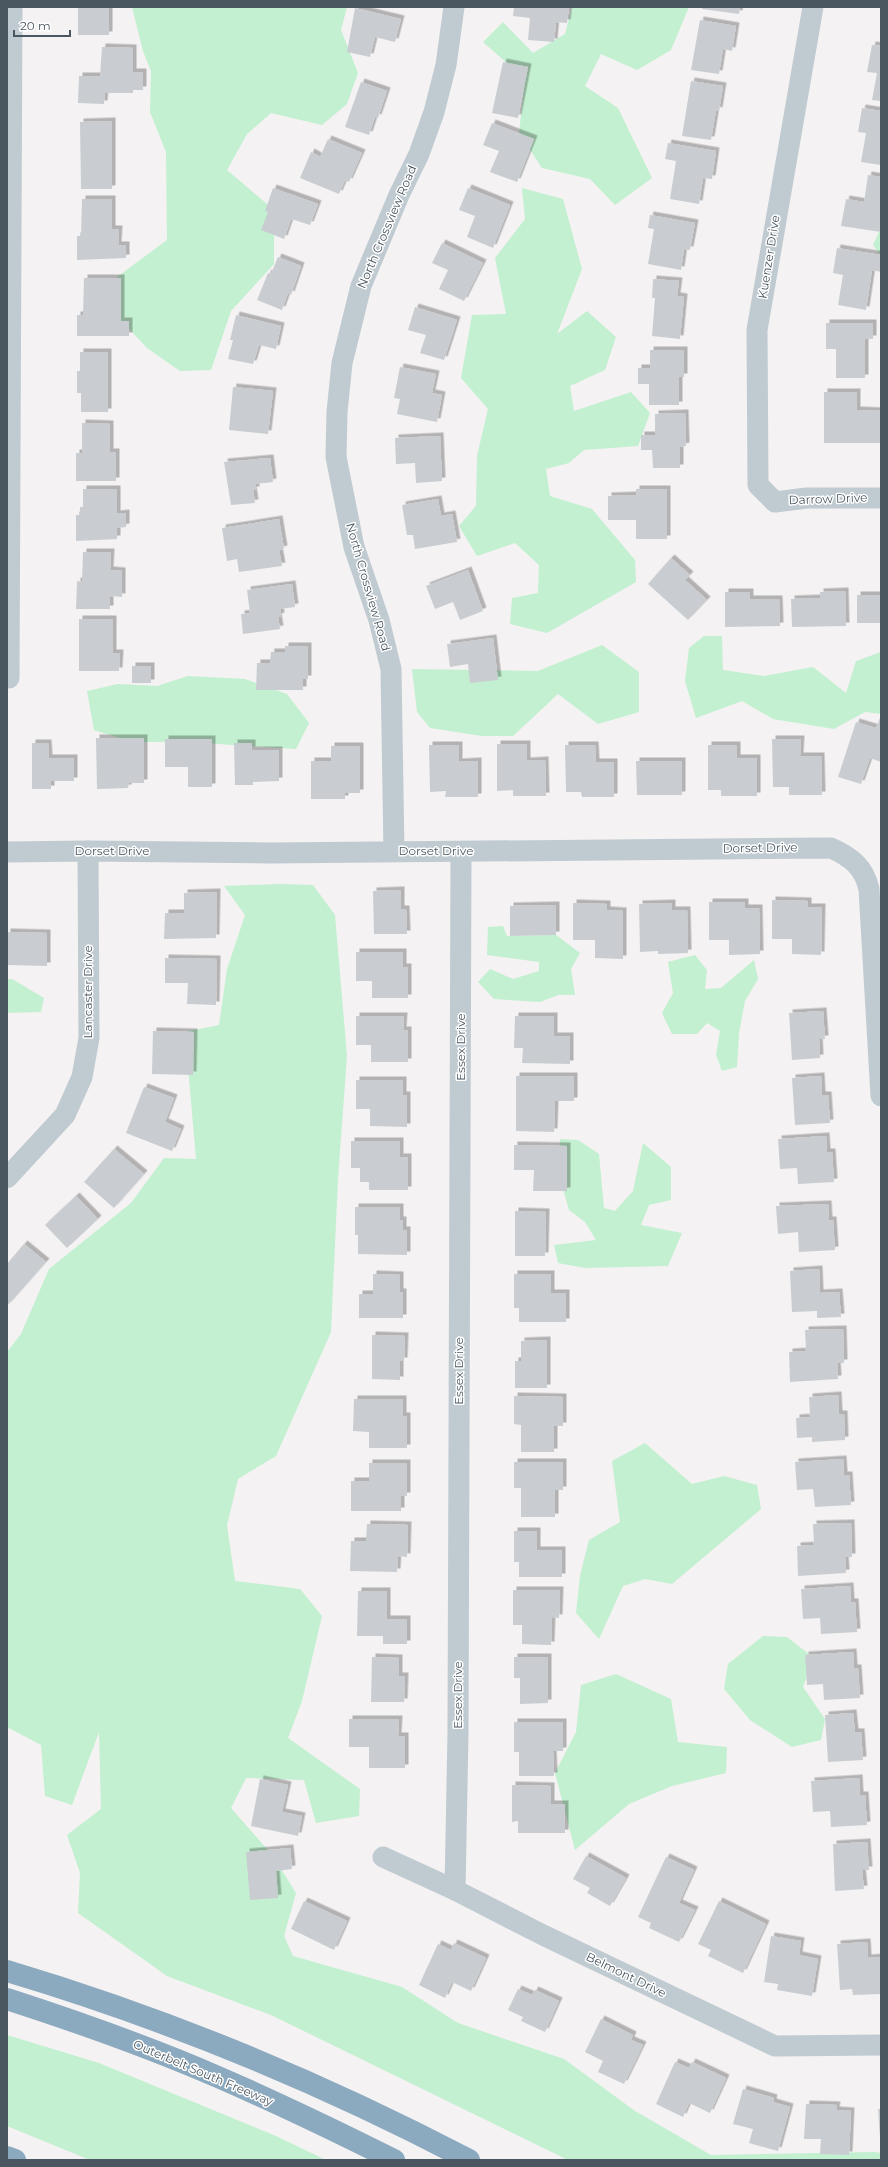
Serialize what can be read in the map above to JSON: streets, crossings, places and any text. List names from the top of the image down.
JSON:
{
  "streets": {
    "highway": ["Outerbelt South Freeway"],
    "street": [
      "North Crossview Road",
      "Kuenzer Drive",
      "Darrow Drive",
      "Dorset Drive",
      "Lancaster Drive",
      "Essex Drive",
      "Belmont Drive"
    ]
  },
  "crossings": [
    ["North Crossview Road", "Dorset Drive"],
    ["Kuenzer Drive", "Darrow Drive"],
    ["Dorset Drive", "Lancaster Drive"],
    ["Dorset Drive", "Essex Drive"],
    ["Essex Drive", "Belmont Drive"]
  ],
  "scale_bar": "20 m"
}
